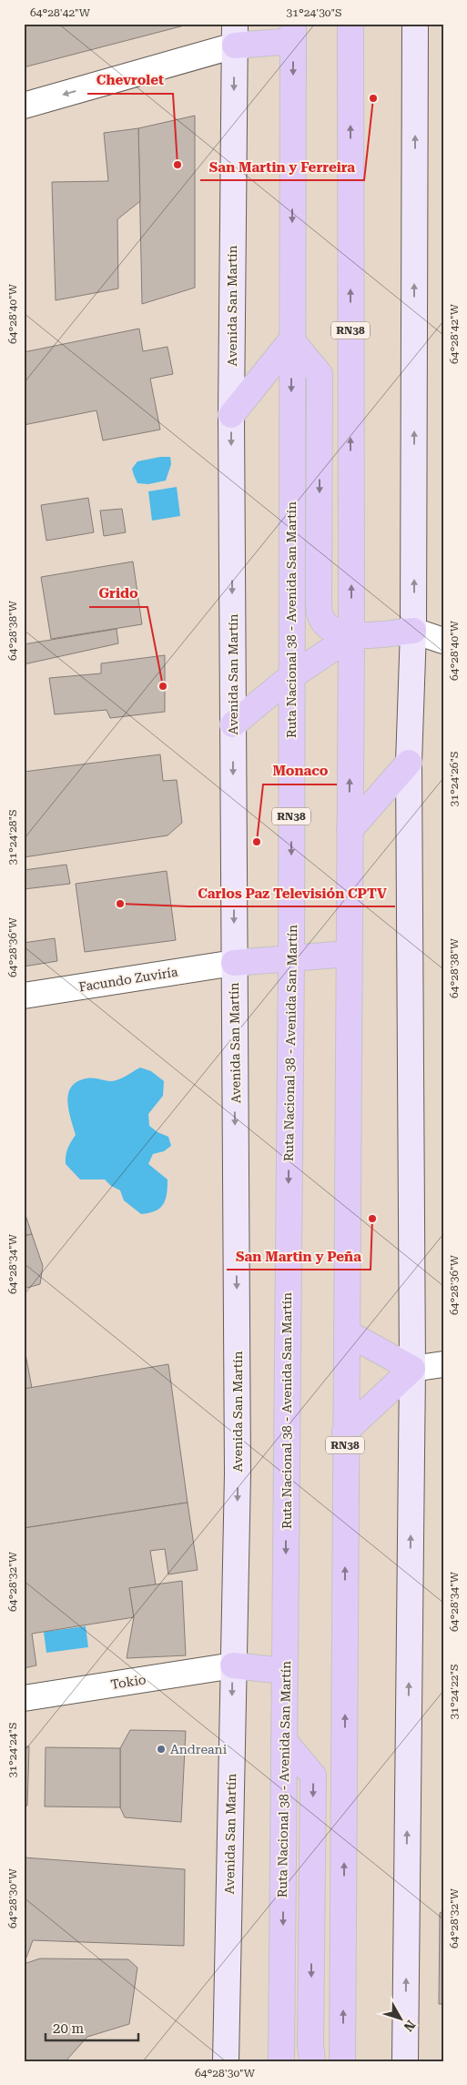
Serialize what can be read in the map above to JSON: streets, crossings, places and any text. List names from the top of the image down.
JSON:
{
  "streets": {
    "main road": ["Avenida San Martín", "RN38", "Ruta Nacional 38 - Avenida San Martín"],
    "street": ["Facundo Zuviría", "Tokio"]
  },
  "crossings": [
    ["Avenida San Martín", "Facundo Zuviría"],
    ["Avenida San Martín", "Tokio"]
  ],
  "places": [
    "San Martin y Ferreira",
    "Chevrolet",
    "Grido",
    "Monaco",
    "Carlos Paz Televisión CPTV",
    "San Martin y Peña",
    "Andreani"
  ],
  "scale_bar": "20 m",
  "north": "bottom right",
  "coordinates": [
    "64°28'42\"W",
    "31°24'30\"S",
    "64°28'40\"W",
    "64°28'38\"W",
    "31°24'26\"S",
    "31°24'28\"S",
    "64°28'36\"W",
    "64°28'34\"W",
    "64°28'32\"W",
    "31°24'22\"S",
    "31°24'24\"S",
    "64°28'30\"W"
  ]
}
